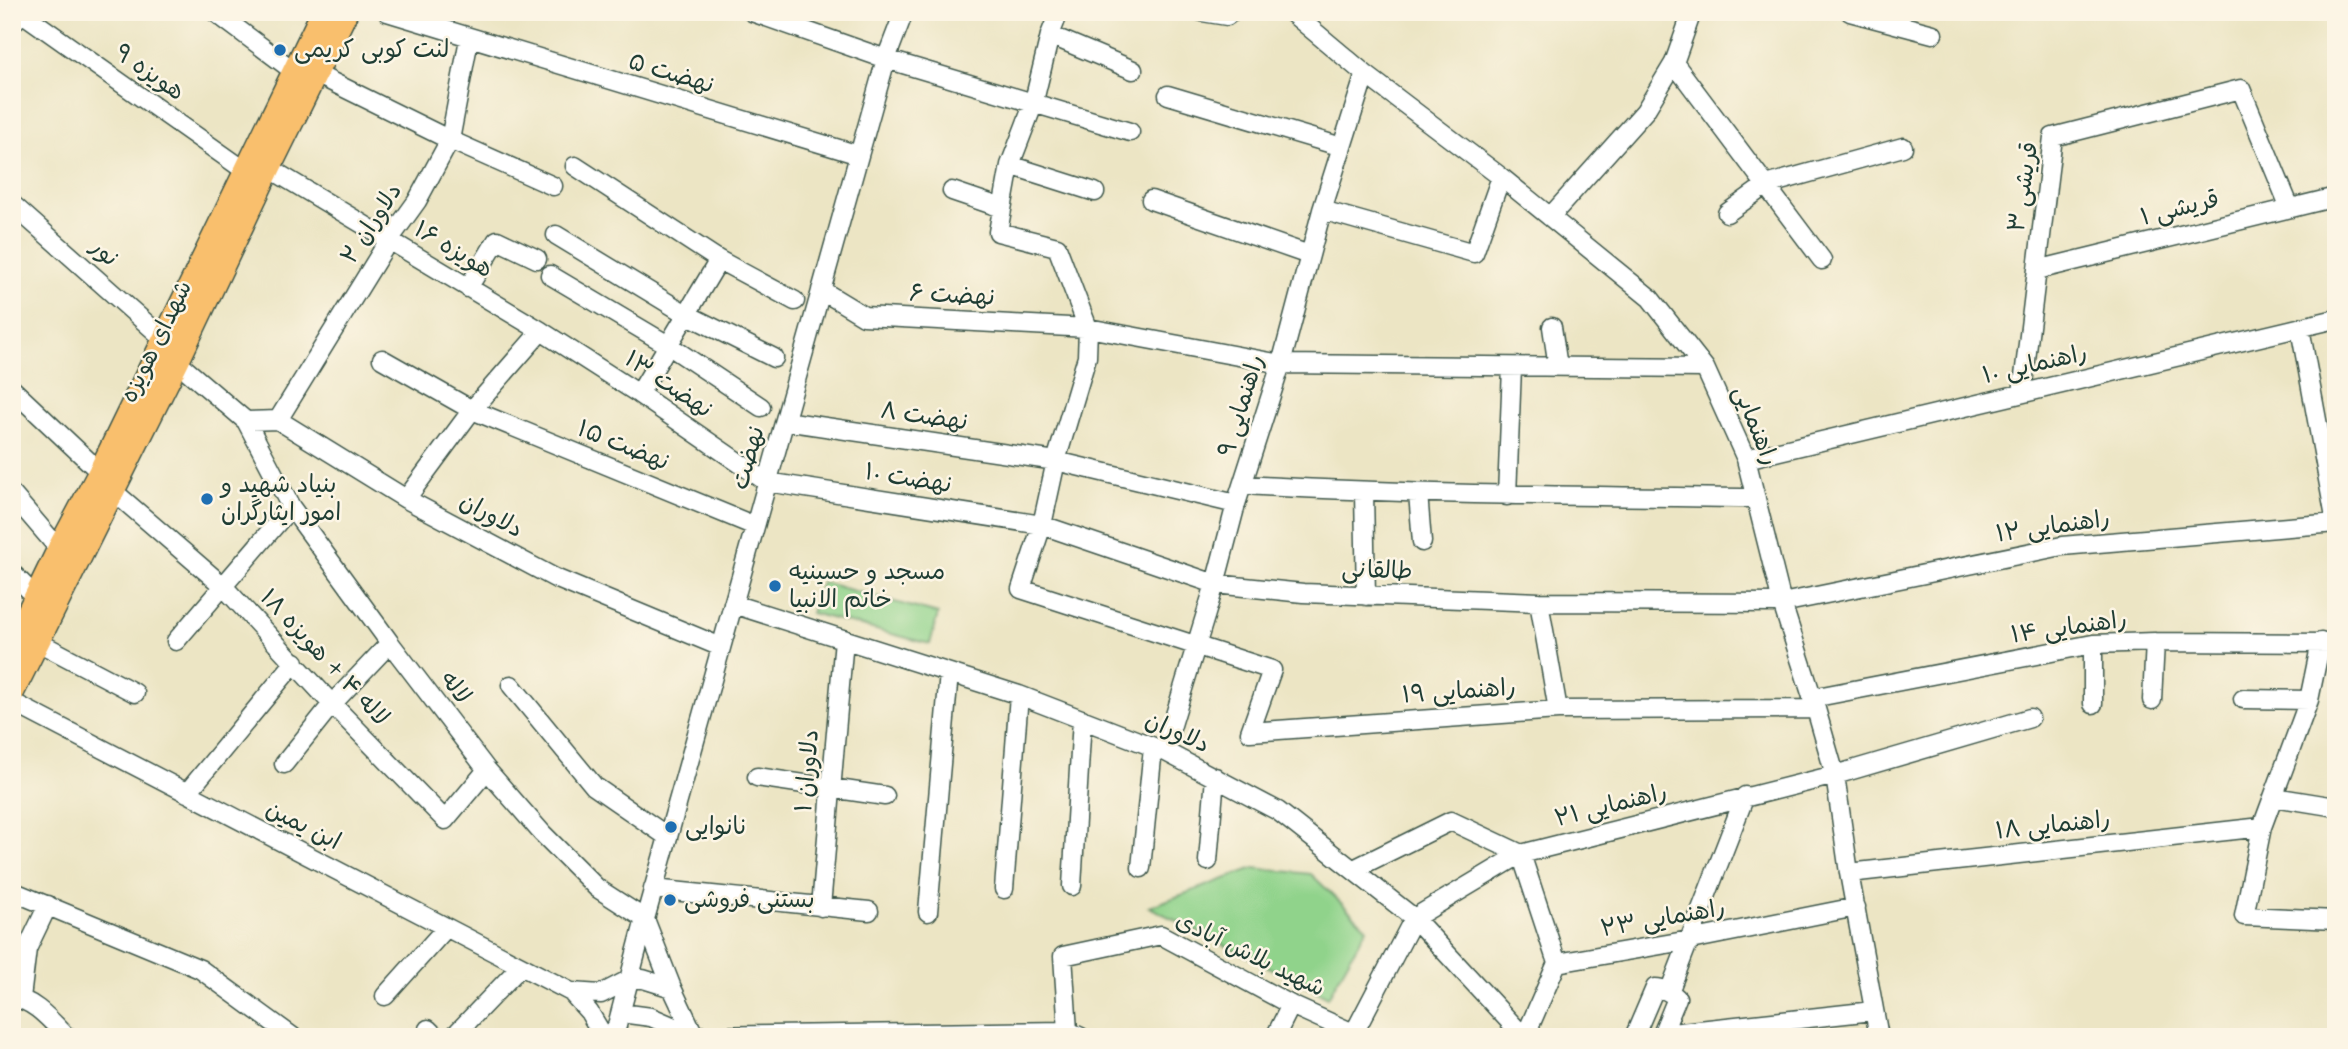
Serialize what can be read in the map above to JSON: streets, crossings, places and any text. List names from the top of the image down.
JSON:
{
  "streets": {
    "main road": ["شهدای هویزه"],
    "street": [
      "هویزه ۹",
      "نهضت ۵",
      "قریشی ۳",
      "قریشی ۱",
      "دلاوران ۲",
      "هویزه ۱۶",
      "نور",
      "نهضت ۶",
      "راهنمایی ۱۰",
      "نهضت ۱۳",
      "راهنمایی ۹",
      "نهضت ۸",
      "راهنمایی",
      "نهضت ۱۵",
      "نهضت",
      "نهضت ۱۰",
      "دلاوران",
      "راهنمایی ۱۲",
      "طالقانی",
      "راهنمایی ۱۴",
      "لاله ۴ + هویزه ۱۸",
      "لاله",
      "راهنمایی ۱۹",
      "دلاوران ۱",
      "راهنمایی ۲۱",
      "ابن یمین",
      "راهنمایی ۱۸",
      "راهنمایی ۲۳",
      "شهید بلاش آبادی"
    ]
  },
  "crossings": [
    ["هویزه ۹", "هویزه ۱۶"],
    ["هویزه ۹", "شهدای هویزه"],
    ["نهضت ۵", "دلاوران ۲"],
    ["نهضت ۵", "نهضت"],
    ["قریشی ۳", "قریشی ۱"],
    ["قریشی ۳", "راهنمایی ۱۰"],
    ["دلاوران ۲", "هویزه ۱۶"],
    ["دلاوران ۲", "دلاوران"],
    ["هویزه ۱۶", "شهدای هویزه"],
    ["هویزه ۱۶", "نهضت ۱۳"],
    ["نور", "شهدای هویزه"],
    ["نهضت ۶", "راهنمایی ۹"],
    ["نهضت ۶", "راهنمایی"],
    ["نهضت ۶", "نهضت"],
    ["شهدای هویزه", "لاله ۴ + هویزه ۱۸"],
    ["شهدای هویزه", "لاله"],
    ["راهنمایی ۱۰", "راهنمایی"],
    ["نهضت ۱۳", "نهضت"],
    ["نهضت ۱۳", "نهضت ۱۰"],
    ["راهنمایی ۹", "نهضت ۸"],
    ["راهنمایی ۹", "راهنمایی"],
    ["راهنمایی ۹", "نهضت ۱۰"],
    ["راهنمایی ۹", "دلاوران"],
    ["راهنمایی ۹", "طالقانی"],
    ["راهنمایی ۹", "راهنمایی ۱۹"],
    ["نهضت ۸", "نهضت"],
    ["راهنمایی", "راهنمایی ۱۲"],
    ["راهنمایی", "راهنمایی ۱۴"],
    ["راهنمایی", "راهنمایی ۱۹"],
    ["راهنمایی", "راهنمایی ۲۱"],
    ["راهنمایی", "راهنمایی ۱۸"],
    ["راهنمایی", "راهنمایی ۲۳"],
    ["نهضت ۱۵", "نهضت"],
    ["نهضت", "نهضت ۱۰"],
    ["نهضت", "دلاوران"],
    ["نهضت", "لاله"],
    ["نهضت ۱۰", "طالقانی"],
    ["دلاوران", "دلاوران ۱"],
    ["دلاوران", "راهنمایی ۲۱"],
    ["راهنمایی ۱۲", "طالقانی"],
    ["راهنمایی ۱۴", "راهنمایی ۱۹"],
    ["لاله ۴ + هویزه ۱۸", "لاله"]
  ],
  "places": [
    "لنت کوبی کریمی",
    "بنیاد شهید و امور ایثارگران",
    "مسجد و حسینیه خاتم الانبیا",
    "نانوایی",
    "بستنی فروشی"
  ]
}
